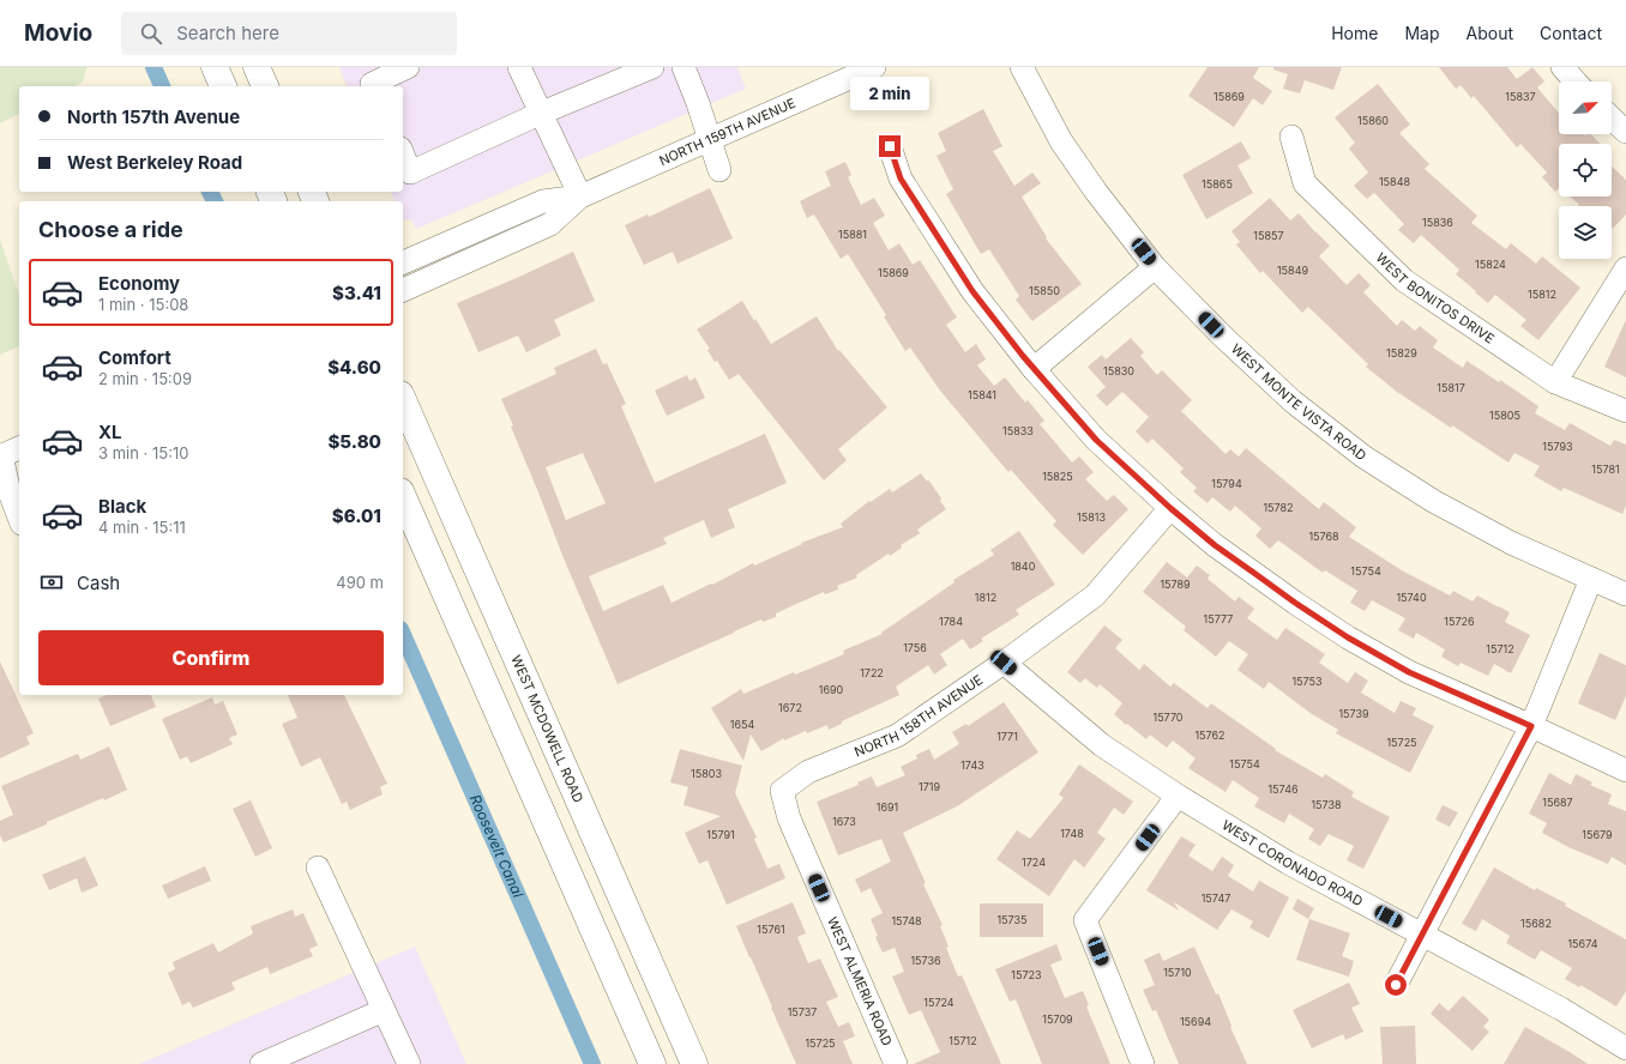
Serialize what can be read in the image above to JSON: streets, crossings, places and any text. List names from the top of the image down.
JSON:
{
  "streets": {
    "main road": ["WEST MCDOWELL ROAD"],
    "street": [
      "NORTH 159TH AVENUE",
      "WEST BONITOS DRIVE",
      "WEST MONTE VISTA ROAD",
      "NORTH 158TH AVENUE",
      "WEST CORONADO ROAD",
      "WEST ALMERIA ROAD"
    ]
  },
  "crossings": [
    ["NORTH 158TH AVENUE", "WEST CORONADO ROAD"],
    ["NORTH 158TH AVENUE", "WEST ALMERIA ROAD"]
  ],
  "water": ["Roosevelt Canal"],
  "house_numbers": [
    "15869",
    "15837",
    "15860",
    "15848",
    "15865",
    "15836",
    "15881",
    "15857",
    "15824",
    "15849",
    "15869",
    "15850",
    "15812",
    "15829",
    "15830",
    "15817",
    "15841",
    "15805",
    "15833",
    "15793",
    "15781",
    "15825",
    "15794",
    "15782",
    "15813",
    "15768",
    "1840",
    "15754",
    "15789",
    "1812",
    "15740",
    "15777",
    "1784",
    "15726",
    "1756",
    "15712",
    "1722",
    "15753",
    "1690",
    "1672",
    "15739",
    "15770",
    "1654",
    "15762",
    "1771",
    "15725",
    "15754",
    "1743",
    "15803",
    "1719",
    "15746",
    "15687",
    "15738",
    "1691",
    "1673",
    "1748",
    "15791",
    "15679",
    "1724",
    "15747",
    "15735",
    "15748",
    "15682",
    "15761",
    "15674",
    "15736",
    "15710",
    "15723",
    "15724",
    "15737",
    "15709",
    "15694",
    "15712",
    "15725"
  ],
  "north": "top right",
  "page": {
    "header": "Movio",
    "search": "Search here",
    "nav": [
      "Home",
      "Map",
      "About",
      "Contact"
    ],
    "bubble": "2 min",
    "banner": ["North 157th Avenue", "West Berkeley Road"],
    "heading": "Choose a ride",
    "list": [
      {
        "name": "Economy",
        "note": "1 min · 15:08",
        "value": "$3.41"
      },
      {
        "name": "Comfort",
        "note": "2 min · 15:09",
        "value": "$4.60"
      },
      {
        "name": "XL",
        "note": "3 min · 15:10",
        "value": "$5.80"
      },
      {
        "name": "Black",
        "note": "4 min · 15:11",
        "value": "$6.01"
      }
    ],
    "pay": ["Cash", "490 m"],
    "buttons": "Confirm"
  }
}
